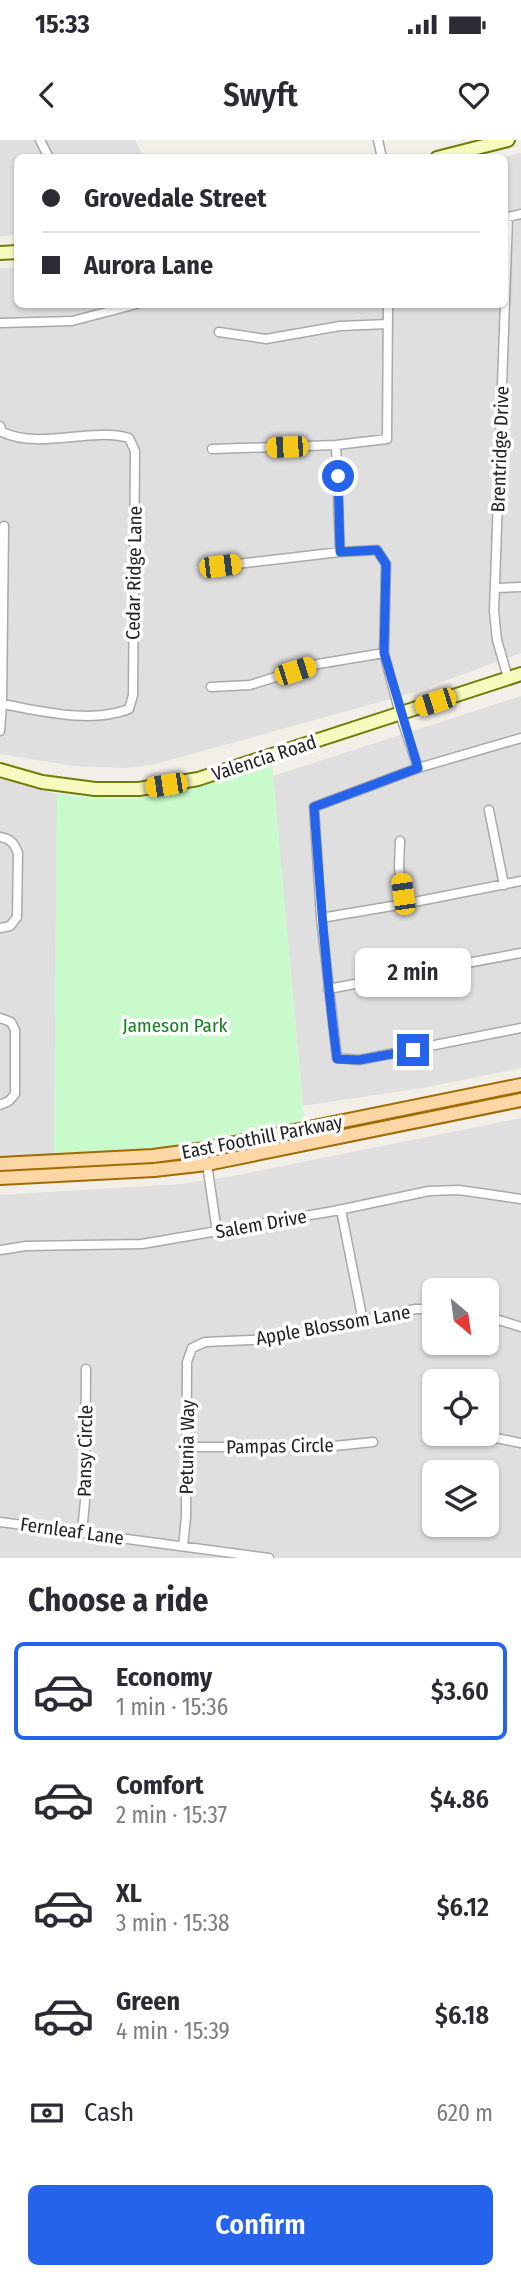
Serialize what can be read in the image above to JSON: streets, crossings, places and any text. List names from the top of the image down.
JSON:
{
  "streets": {
    "main road": ["East Foothill Parkway"],
    "street": [
      "Brentridge Drive",
      "Cedar Ridge Lane",
      "Valencia Road",
      "Salem Drive",
      "Apple Blossom Lane",
      "Pampas Circle",
      "Petunia Way",
      "Pansy Circle",
      "Fernleaf Lane"
    ]
  },
  "crossings": [
    ["Brentridge Drive", "Valencia Road"],
    ["Apple Blossom Lane", "Petunia Way"],
    ["Pampas Circle", "Petunia Way"],
    ["Petunia Way", "Fernleaf Lane"],
    ["Pansy Circle", "Fernleaf Lane"]
  ],
  "parks": ["Jameson Park"],
  "north": "bottom right",
  "page": {
    "status": "15:33",
    "header": "Swyft",
    "banner": ["Grovedale Street", "Aurora Lane"],
    "bubble": "2 min",
    "heading": "Choose a ride",
    "list": [
      {
        "name": "Economy",
        "note": "1 min · 15:36",
        "value": "$3.60"
      },
      {
        "name": "Comfort",
        "note": "2 min · 15:37",
        "value": "$4.86"
      },
      {
        "name": "XL",
        "note": "3 min · 15:38",
        "value": "$6.12"
      },
      {
        "name": "Green",
        "note": "4 min · 15:39",
        "value": "$6.18"
      }
    ],
    "pay": ["Cash", "620 m"],
    "buttons": "Confirm"
  }
}
